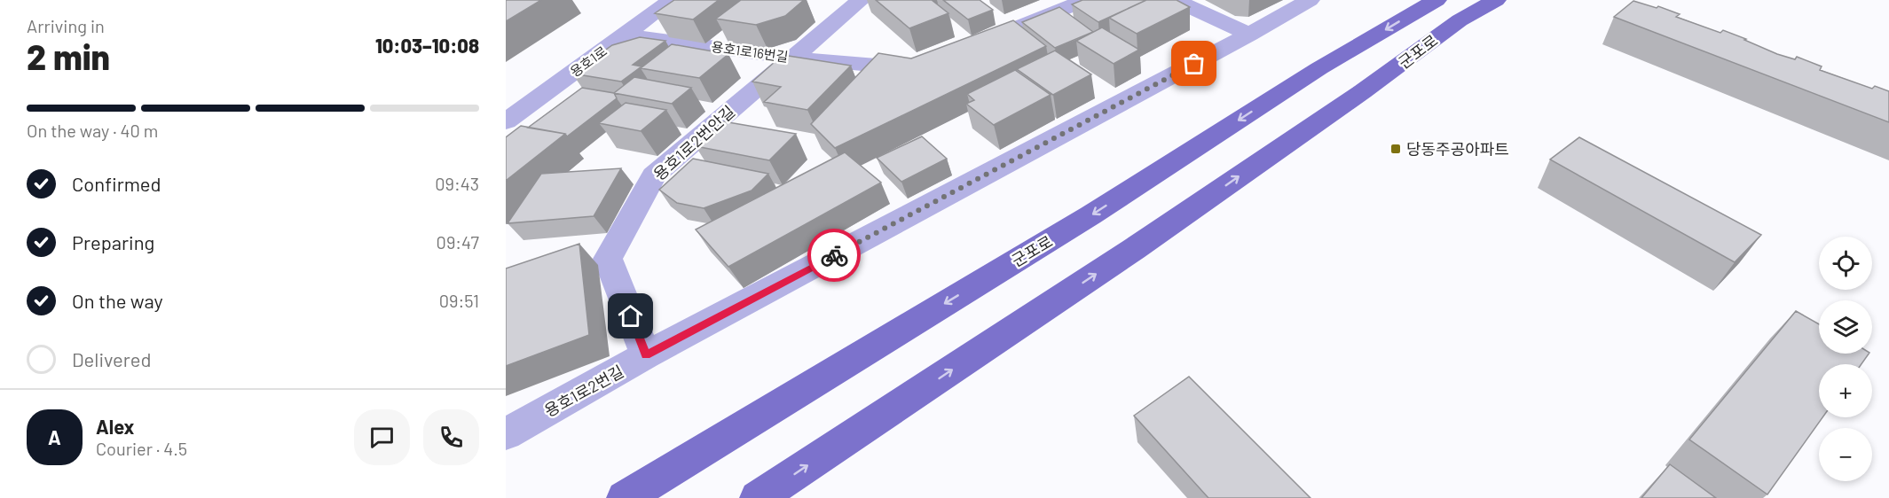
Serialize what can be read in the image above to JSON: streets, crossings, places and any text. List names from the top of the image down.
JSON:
{
  "streets": {
    "main road": ["군포로"],
    "street": [
      "용호1로16번길",
      "용호1로",
      "용호1로2번안길",
      "용호1로2번길"
    ]
  },
  "crossings": [
    ["용호1로16번길", "용호1로"],
    ["용호1로16번길", "용호1로2번안길"],
    ["용호1로2번안길", "용호1로2번길"]
  ],
  "places": {
    "transit": ["당동주공아파트"]
  },
  "page": {
    "heading": ["2 min", "Arriving in", "10:03–10:08"],
    "panel": ["Alex", "Courier · 4.5"],
    "bar": "On the way · 40 m",
    "list": [
      ["Confirmed", "09:43"],
      ["Preparing", "09:47"],
      ["On the way", "09:51"],
      "Delivered"
    ],
    "map_buttons": ["+", "−"],
    "round": "A"
  }
}
